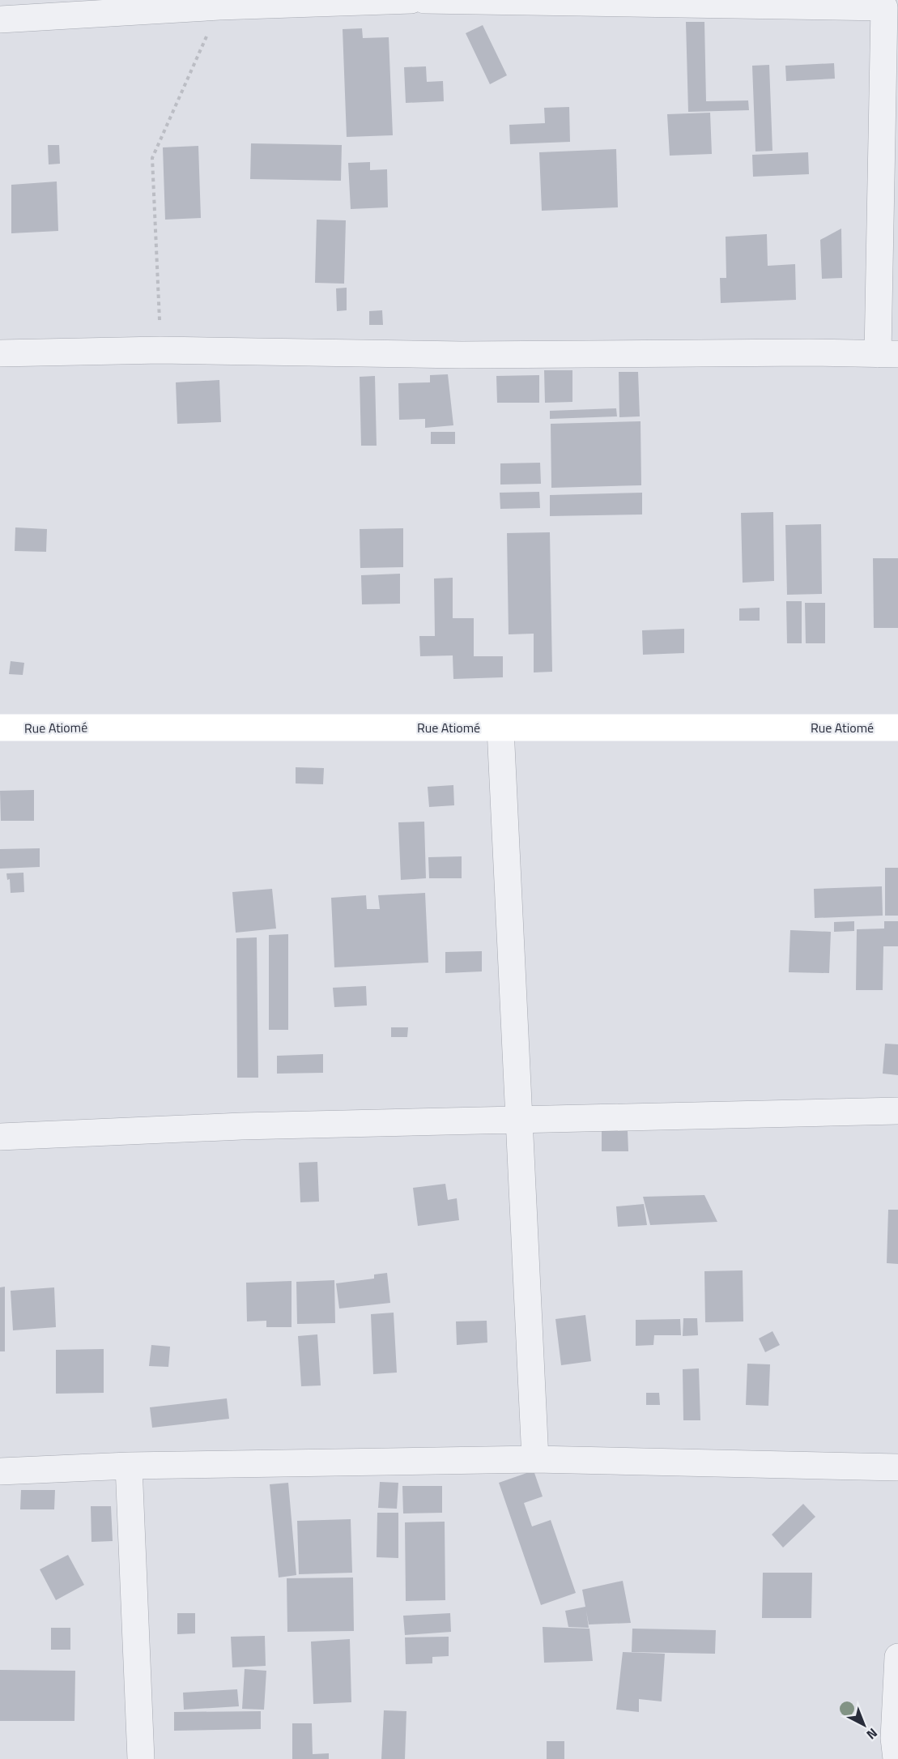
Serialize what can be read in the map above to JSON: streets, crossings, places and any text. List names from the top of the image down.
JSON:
{
  "streets": {
    "street": ["Rue Atiomé"]
  },
  "north": "bottom right"
}
